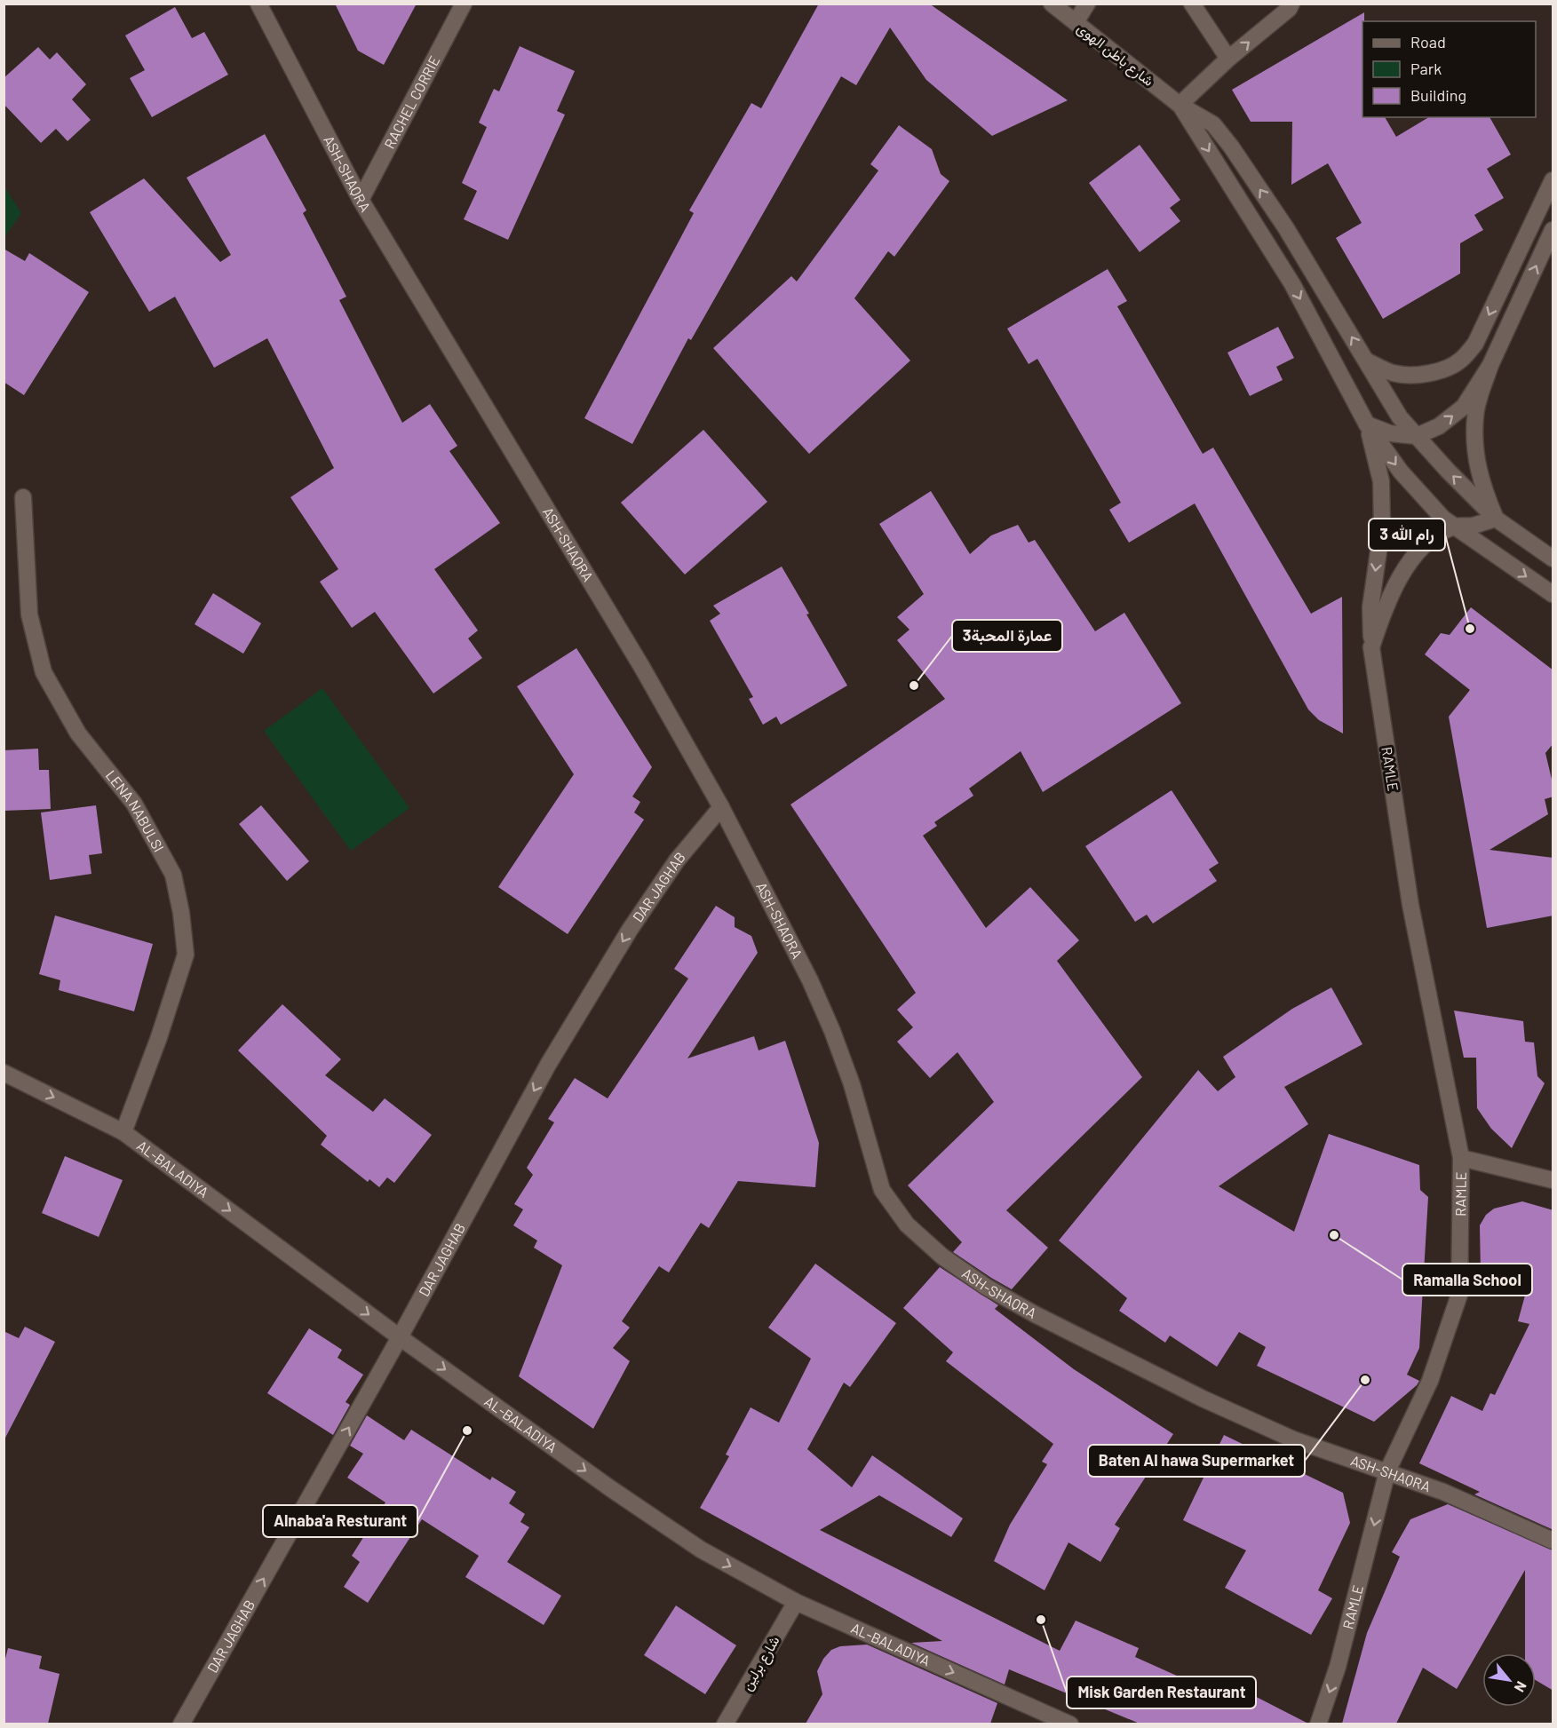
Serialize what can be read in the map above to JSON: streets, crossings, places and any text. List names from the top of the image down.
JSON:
{
  "streets": {
    "street": [
      "شارع باطن الهوى",
      "RACHEL CORRIE",
      "ASH-SHAQRA",
      "RAMLE",
      "LENA NABULSI",
      "DAR JAGHAB",
      "AL-BALADIYA",
      "شارع برلين"
    ]
  },
  "crossings": [
    ["RACHEL CORRIE", "ASH-SHAQRA"],
    ["ASH-SHAQRA", "RAMLE"],
    ["ASH-SHAQRA", "DAR JAGHAB"],
    ["LENA NABULSI", "AL-BALADIYA"],
    ["DAR JAGHAB", "AL-BALADIYA"],
    ["AL-BALADIYA", "شارع برلين"]
  ],
  "one_way": ["RAMLE", "AL-BALADIYA"],
  "places": [
    "3 رام الله",
    "عمارة المحبة3",
    "Ramalla School",
    "Baten Al hawa Supermarket",
    "Alnaba'a Resturant",
    "Misk Garden Restaurant"
  ],
  "legend": ["Road", "Park", "Building"],
  "north": "bottom right"
}
